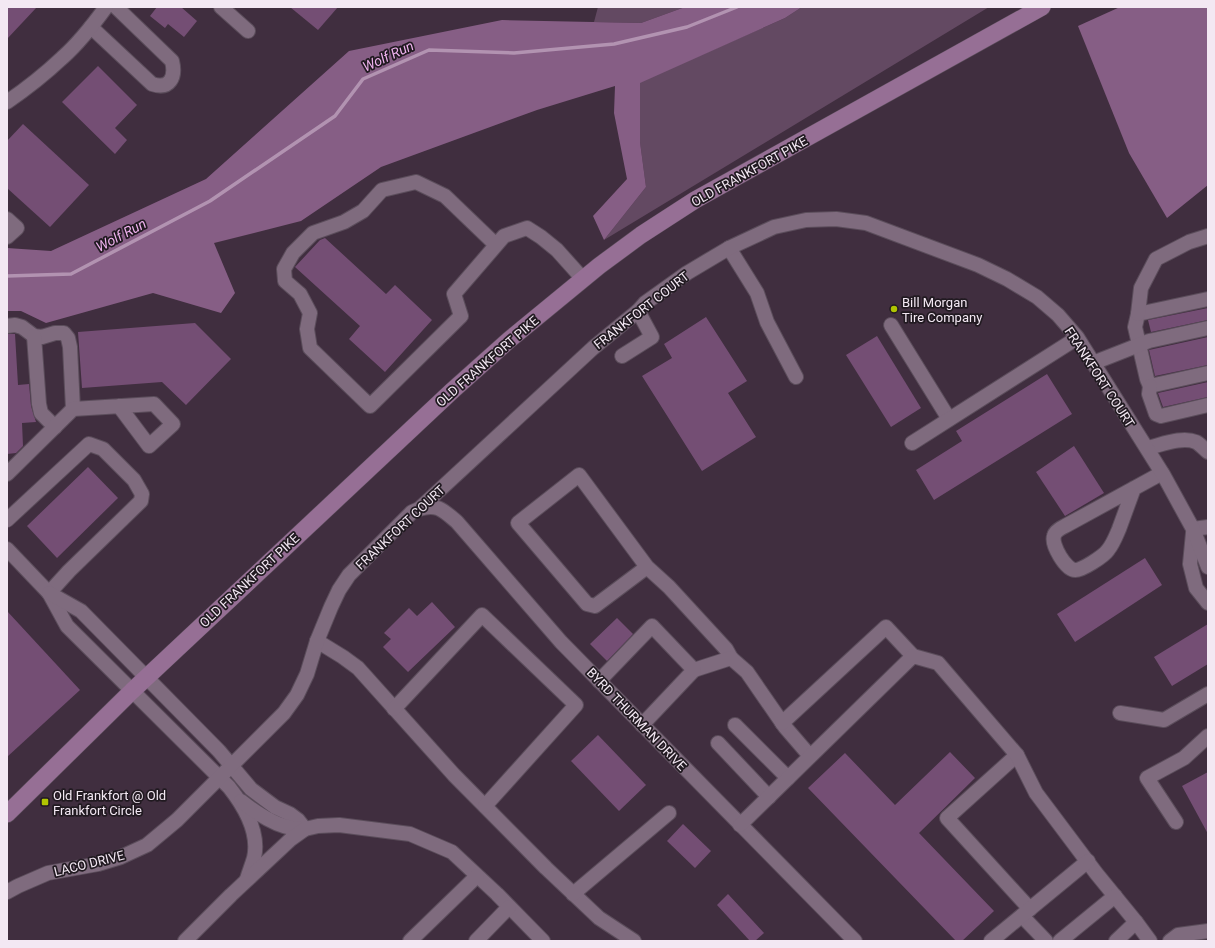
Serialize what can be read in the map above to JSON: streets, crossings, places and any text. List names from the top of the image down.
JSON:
{
  "streets": {
    "main road": ["OLD FRANKFORT PIKE"],
    "street": ["FRANKFORT COURT", "BYRD THURMAN DRIVE", "LACO DRIVE"]
  },
  "crossings": [
    ["FRANKFORT COURT", "BYRD THURMAN DRIVE"],
    ["FRANKFORT COURT", "LACO DRIVE"]
  ],
  "water": ["Wolf Run"],
  "places": {
    "other": ["Bill Morgan Tire Company"],
    "transit": ["Old Frankfort @ Old Frankfort Circle"]
  }
}
